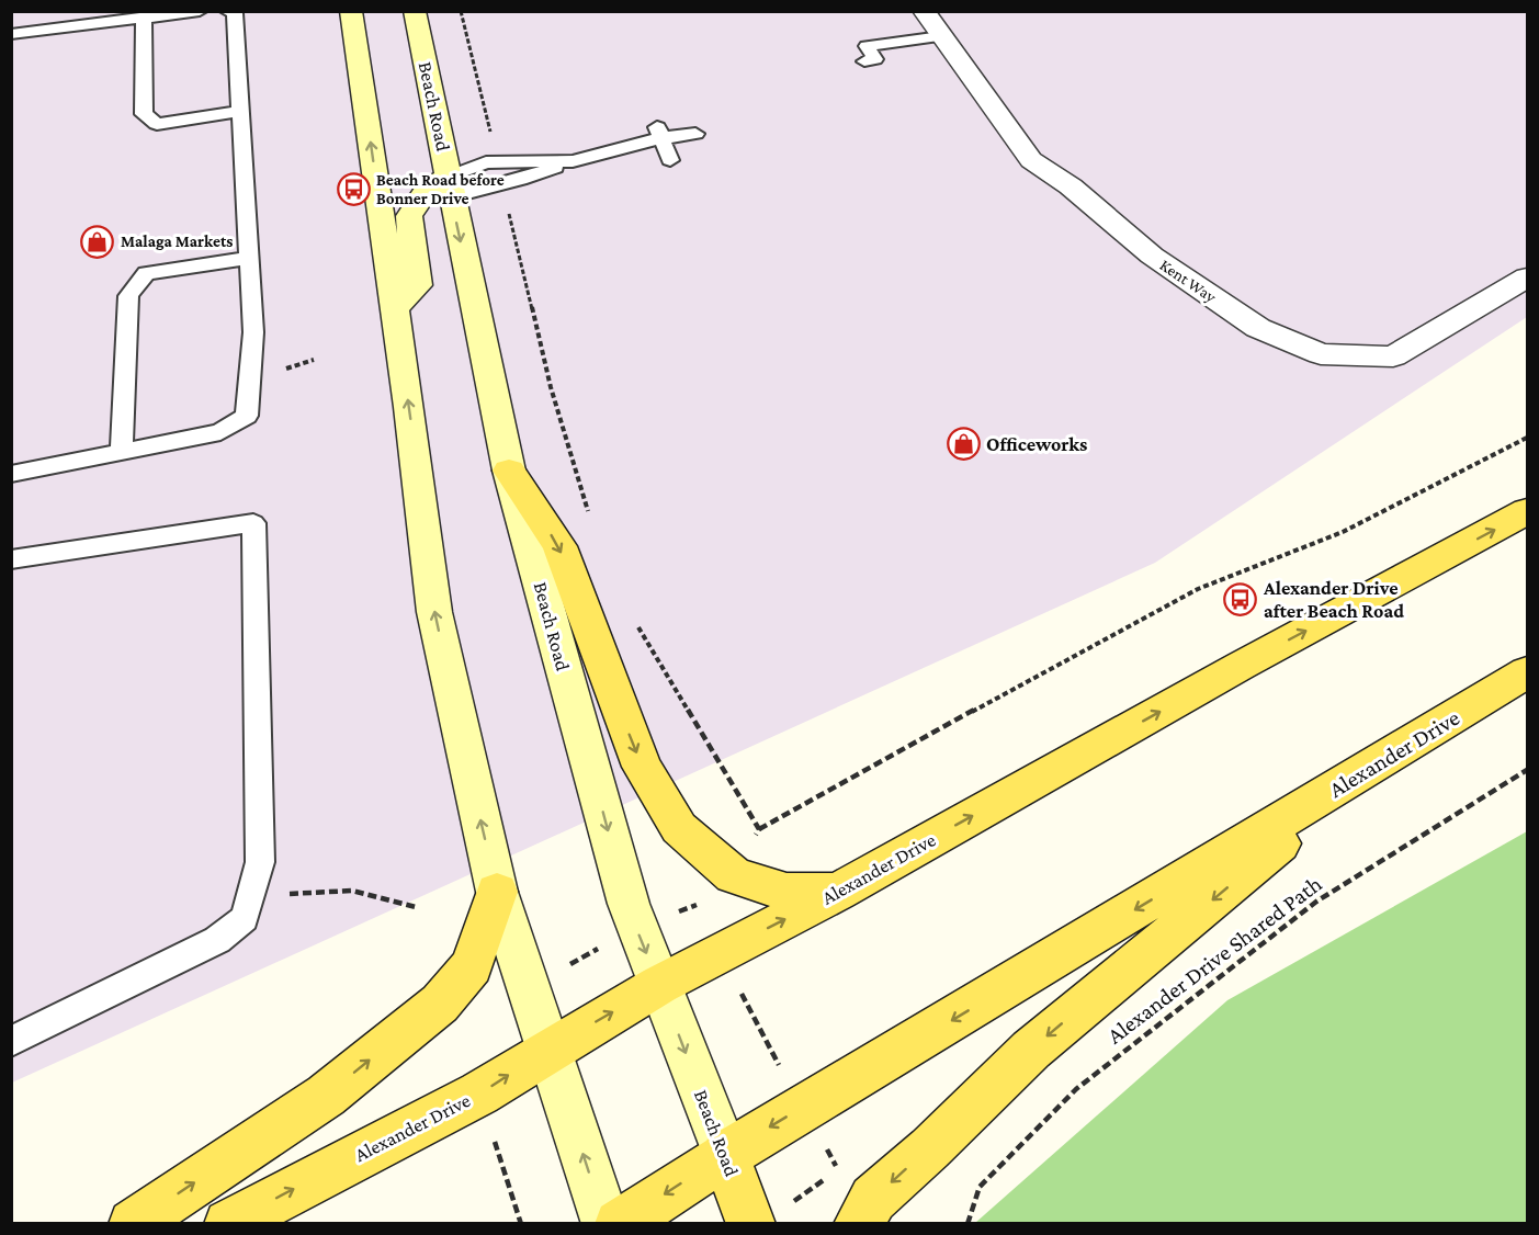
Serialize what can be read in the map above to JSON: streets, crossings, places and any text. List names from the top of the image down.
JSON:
{
  "streets": {
    "main road": ["Beach Road", "Alexander Drive"],
    "street": ["Kent Way"],
    "path": ["Alexander Drive Shared Path"]
  },
  "crossings": [
    ["Beach Road", "Alexander Drive"]
  ],
  "places": {
    "bus stop": ["Beach Road before Bonner Drive", "Alexander Drive after Beach Road"],
    "shop": ["Malaga Markets", "Officeworks"]
  }
}
